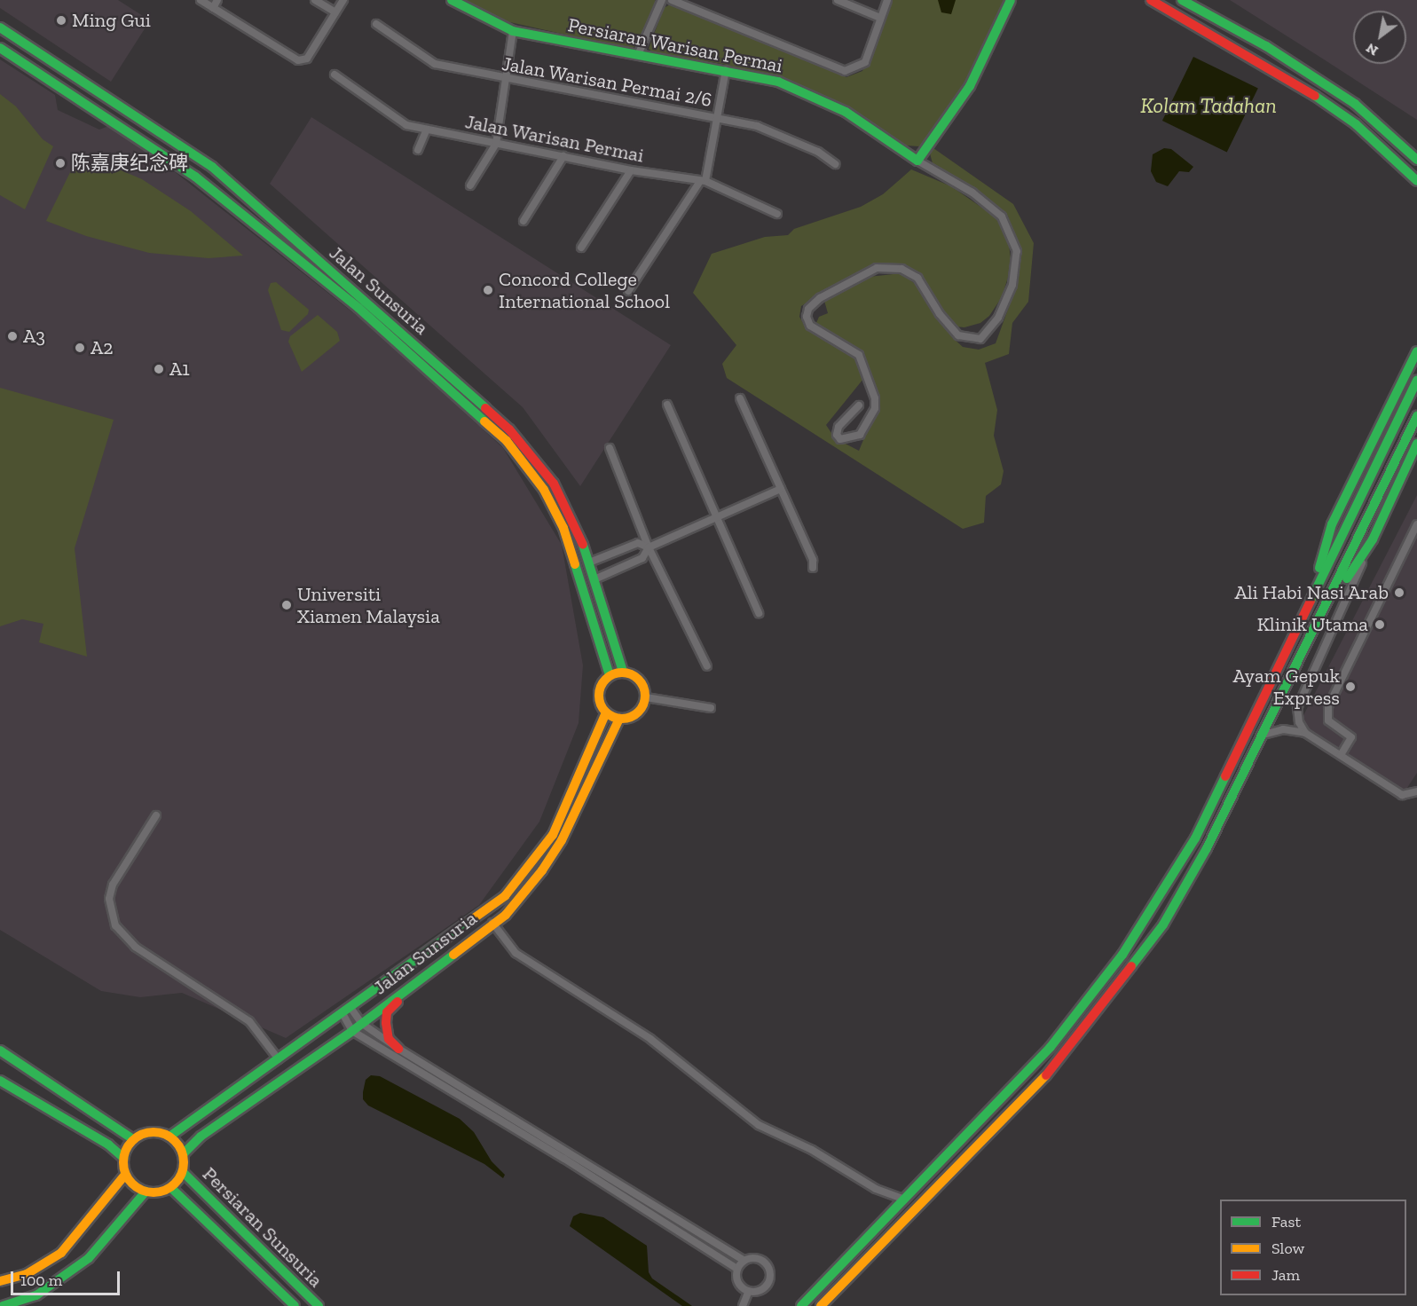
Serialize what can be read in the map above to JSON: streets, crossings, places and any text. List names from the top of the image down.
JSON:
{
  "streets": {
    "main road": ["Persiaran Warisan Permai", "Jalan Sunsuria", "Persiaran Sunsuria"],
    "street": ["Jalan Warisan Permai 2/6", "Jalan Warisan Permai"]
  },
  "crossings": [
    ["Jalan Sunsuria", "Persiaran Sunsuria"]
  ],
  "water": ["Kolam Tadahan"],
  "places": [
    "Ming Gui",
    "陈嘉庚纪念碑",
    "Concord College International School",
    "A3",
    "A2",
    "A1",
    "Ali Habi Nasi Arab",
    "Universiti Xiamen Malaysia",
    "Klinik Utama",
    "Ayam Gepuk Express"
  ],
  "legend": ["Fast", "Slow", "Jam"],
  "scale_bar": "100 m",
  "north": "bottom left"
}
